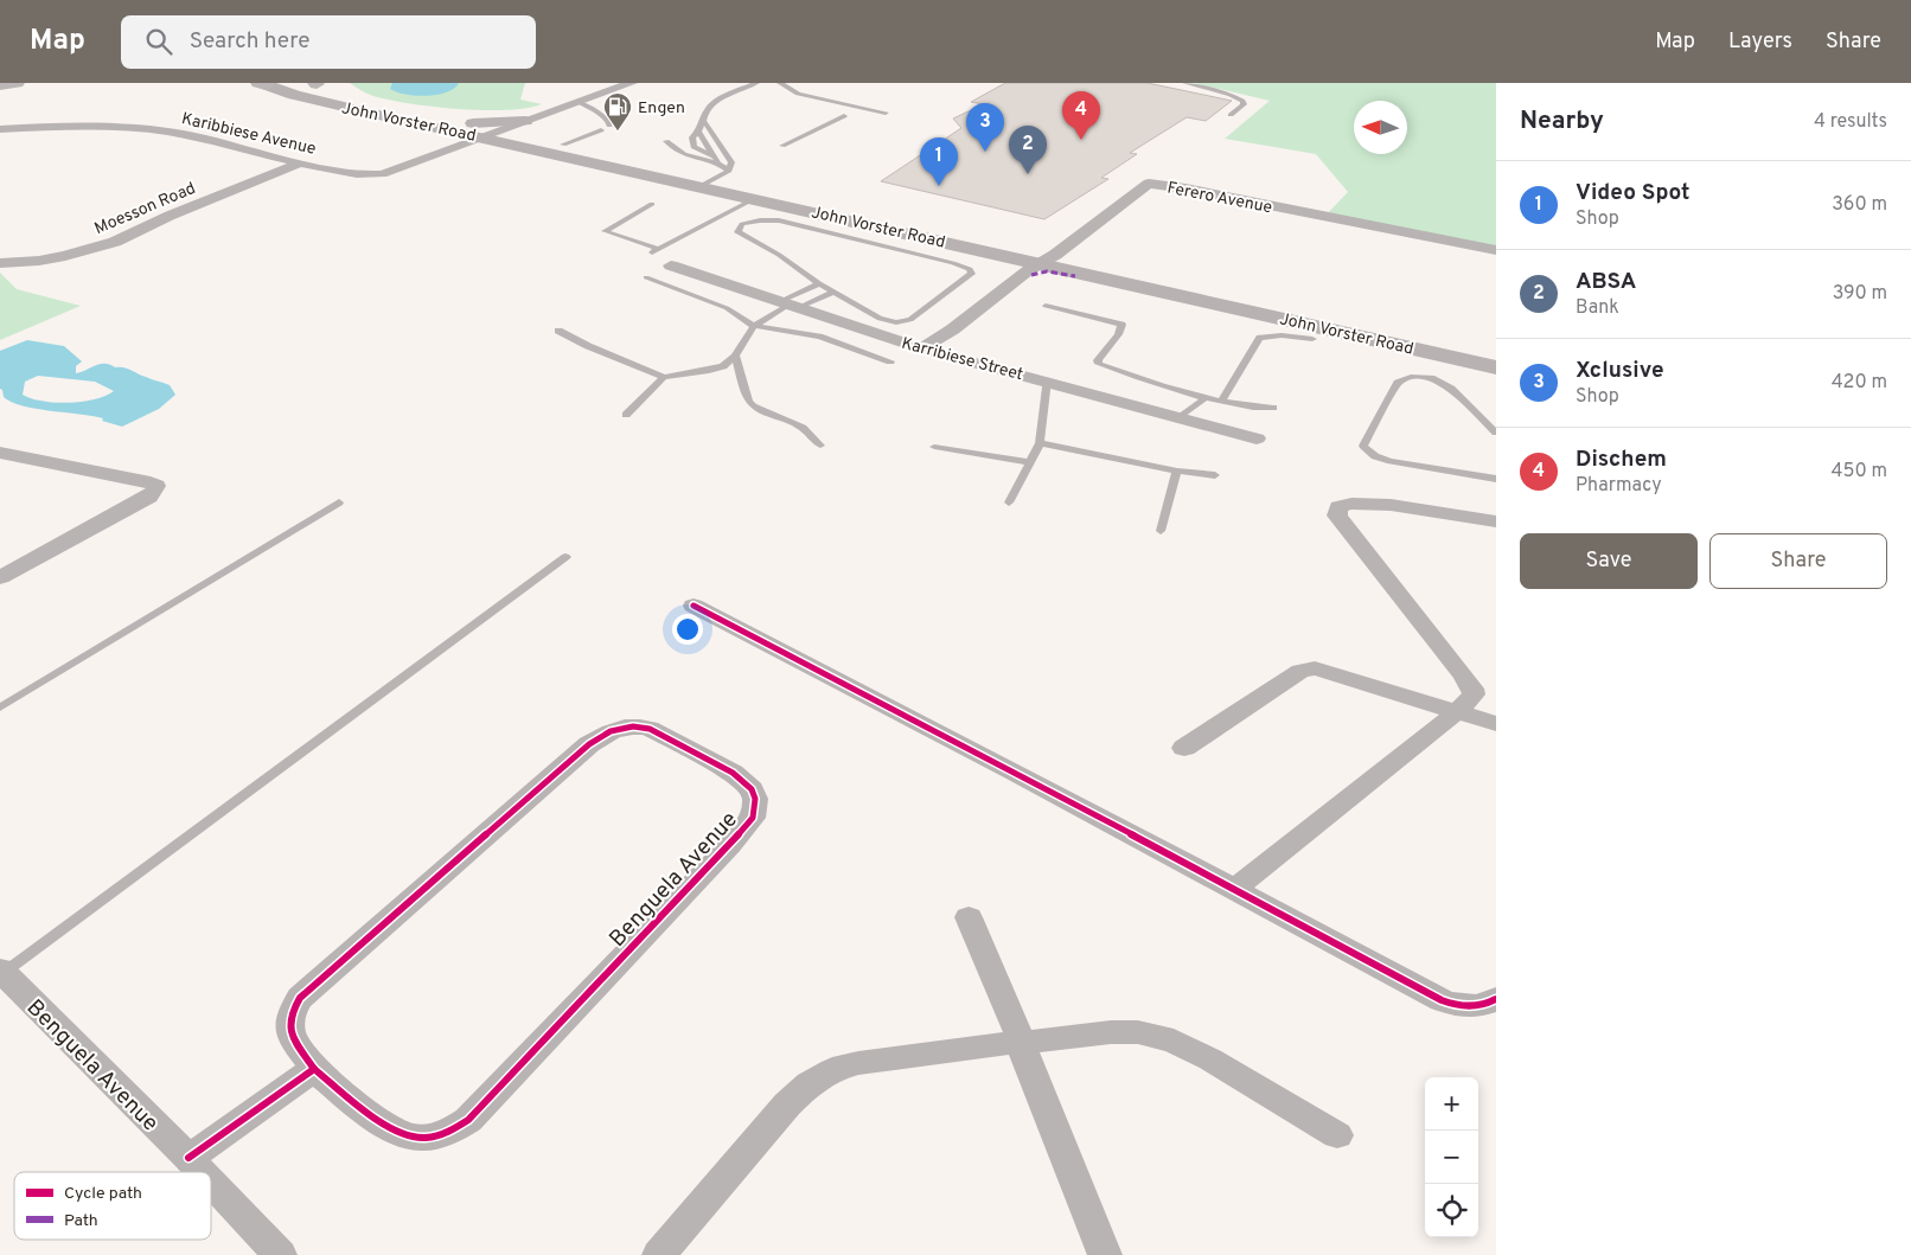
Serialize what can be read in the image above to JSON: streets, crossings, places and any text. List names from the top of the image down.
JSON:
{
  "streets": {
    "main road": ["John Vorster Road"],
    "street": [
      "Karibbiese Avenue",
      "Ferero Avenue",
      "Moesson Road",
      "Karribiese Street",
      "Benguela Avenue"
    ]
  },
  "crossings": [
    ["John Vorster Road", "Karibbiese Avenue"],
    ["John Vorster Road", "Ferero Avenue"],
    ["Karibbiese Avenue", "Moesson Road"],
    ["Ferero Avenue", "Karribiese Street"]
  ],
  "places": {
    "fuel station": ["Engen"]
  },
  "legend": ["Cycle path", "Path"],
  "north": "left",
  "page": {
    "header": "Map",
    "search": "Search here",
    "nav": ["Map", "Layers", "Share"],
    "heading": ["Nearby", "4 results"],
    "pins": [
      "4",
      "3",
      "2",
      "1"
    ],
    "list": [
      {
        "mark": "1",
        "name": "Video Spot",
        "note": "Shop",
        "value": "360 m"
      },
      {
        "mark": "2",
        "name": "ABSA",
        "note": "Bank",
        "value": "390 m"
      },
      {
        "mark": "3",
        "name": "Xclusive",
        "note": "Shop",
        "value": "420 m"
      },
      {
        "mark": "4",
        "name": "Dischem",
        "note": "Pharmacy",
        "value": "450 m"
      }
    ],
    "buttons": ["Save", "Share"],
    "map_buttons": ["+", "−"]
  }
}
